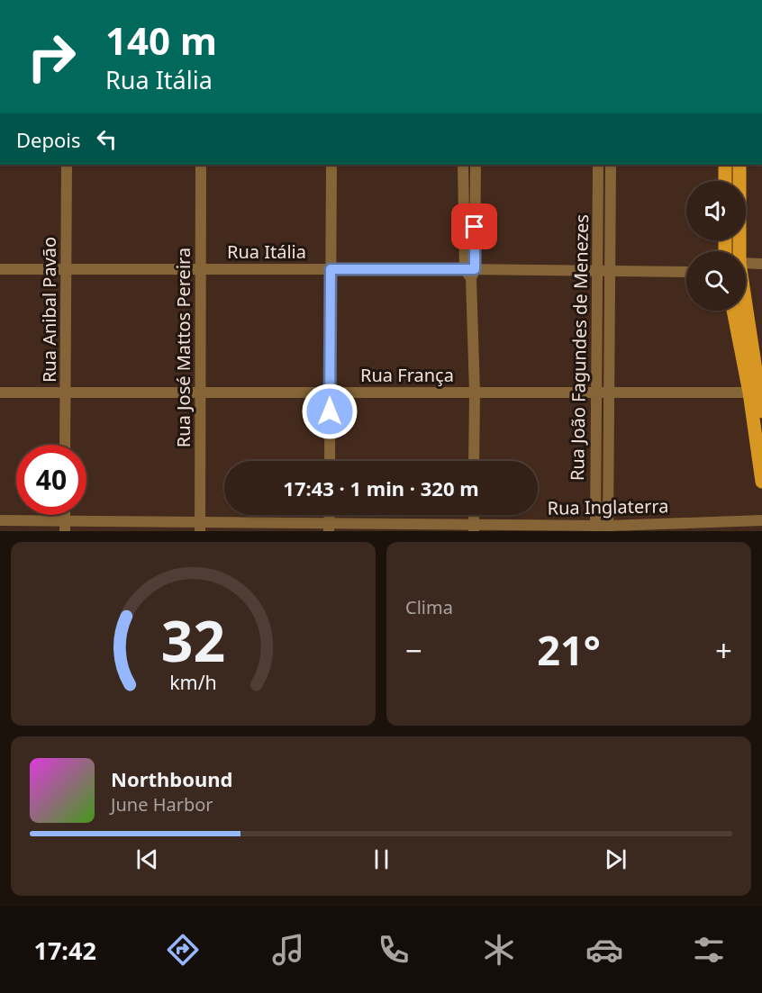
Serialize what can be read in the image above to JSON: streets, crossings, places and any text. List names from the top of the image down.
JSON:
{
  "streets": {
    "street": [
      "Rua Itália",
      "Rua Anibal Pavão",
      "Rua José Mattos Pereira",
      "Rua João Fagundes de Menezes",
      "Rua França",
      "Rua Inglaterra"
    ]
  },
  "crossings": [
    ["Rua Itália", "Rua Anibal Pavão"],
    ["Rua Itália", "Rua José Mattos Pereira"],
    ["Rua Itália", "Rua João Fagundes de Menezes"],
    ["Rua Anibal Pavão", "Rua França"],
    ["Rua José Mattos Pereira", "Rua França"],
    ["Rua José Mattos Pereira", "Rua Inglaterra"],
    ["Rua João Fagundes de Menezes", "Rua França"],
    ["Rua João Fagundes de Menezes", "Rua Inglaterra"]
  ],
  "page": {
    "turn": ["140 m", "Rua Itália"],
    "then": "Depois",
    "limit": "40",
    "trip": "17:43 · 1 min · 320 m",
    "tile": "Clima",
    "heat": ["−", "21°", "+"],
    "song": ["Northbound", "June Harbor"],
    "tabs": "17:42",
    "gauge": ["32", "km/h"]
  }
}
